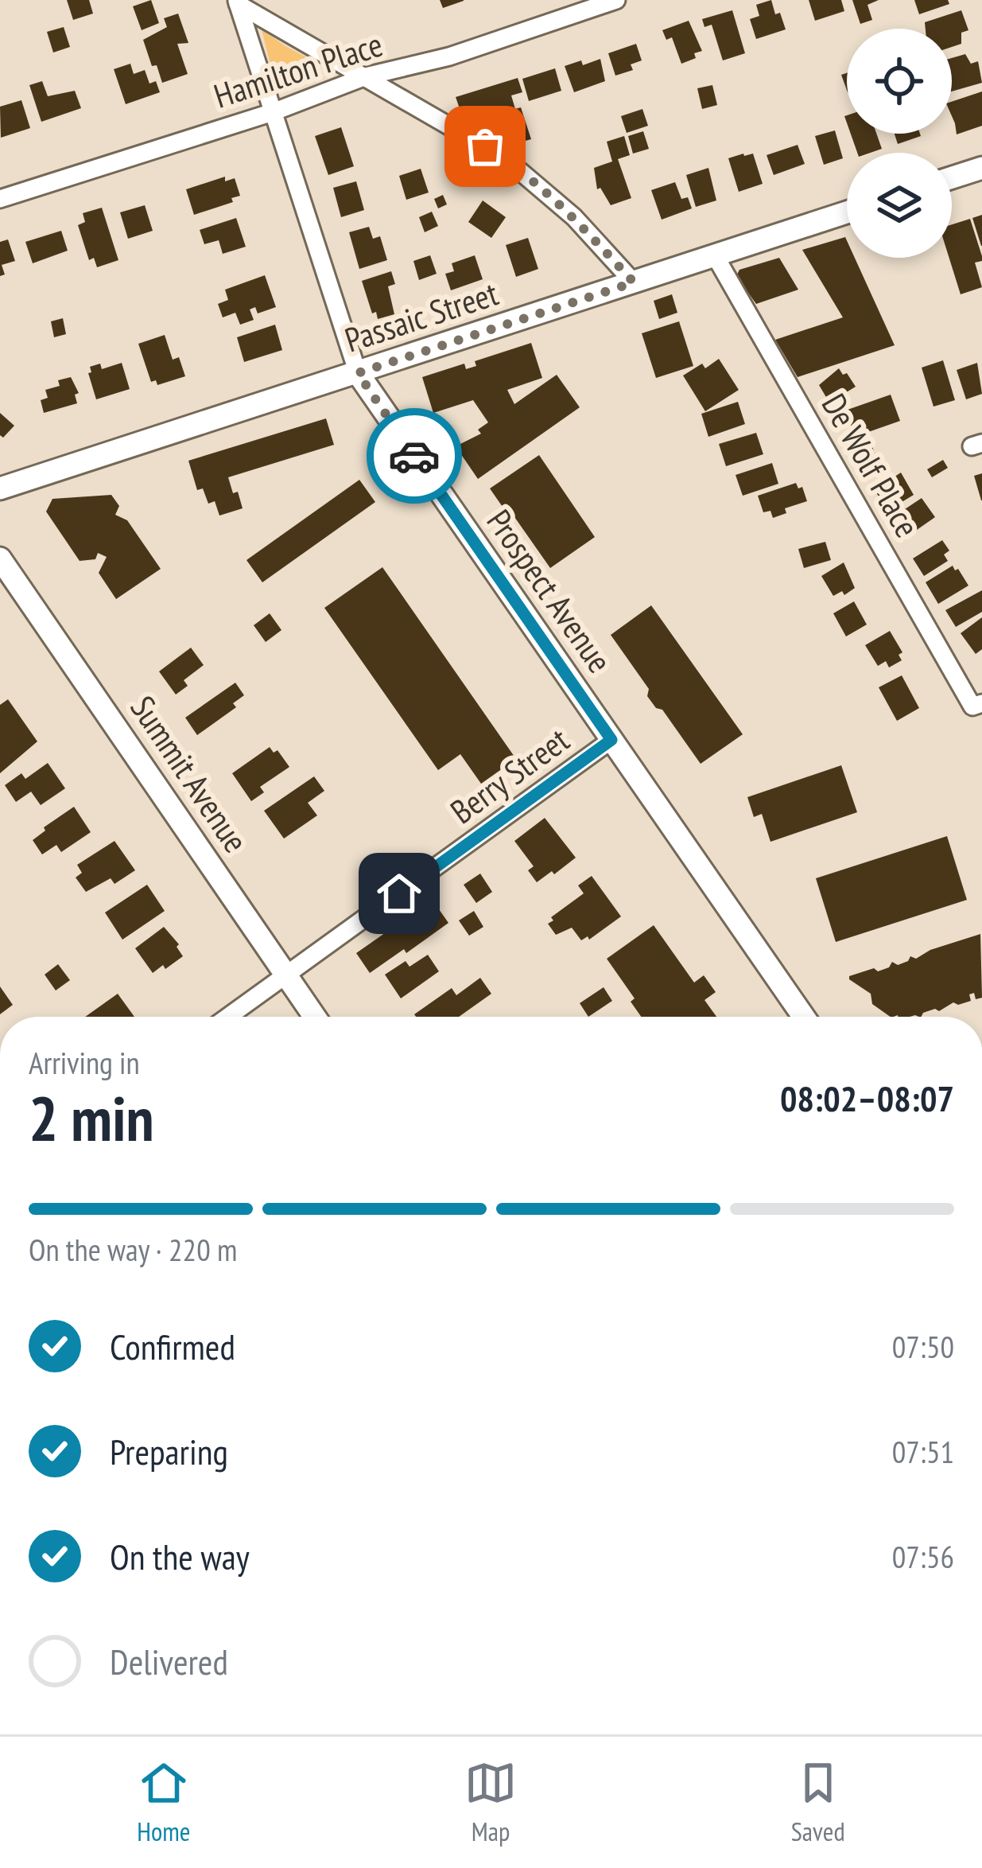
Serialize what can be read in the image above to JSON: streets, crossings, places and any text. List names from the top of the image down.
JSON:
{
  "streets": {
    "street": [
      "Hamilton Place",
      "Passaic Street",
      "De Wolf Place",
      "Prospect Avenue",
      "Summit Avenue",
      "Berry Street"
    ]
  },
  "crossings": [
    ["Hamilton Place", "Prospect Avenue"],
    ["Passaic Street", "De Wolf Place"],
    ["Passaic Street", "Prospect Avenue"],
    ["Prospect Avenue", "Berry Street"],
    ["Summit Avenue", "Berry Street"]
  ],
  "page": {
    "heading": ["2 min", "Arriving in", "08:02–08:07"],
    "bar": "On the way · 220 m",
    "list": [
      ["Confirmed", "07:50"],
      ["Preparing", "07:51"],
      ["On the way", "07:56"],
      "Delivered"
    ],
    "tabs": ["Home", "Map", "Saved"]
  }
}
